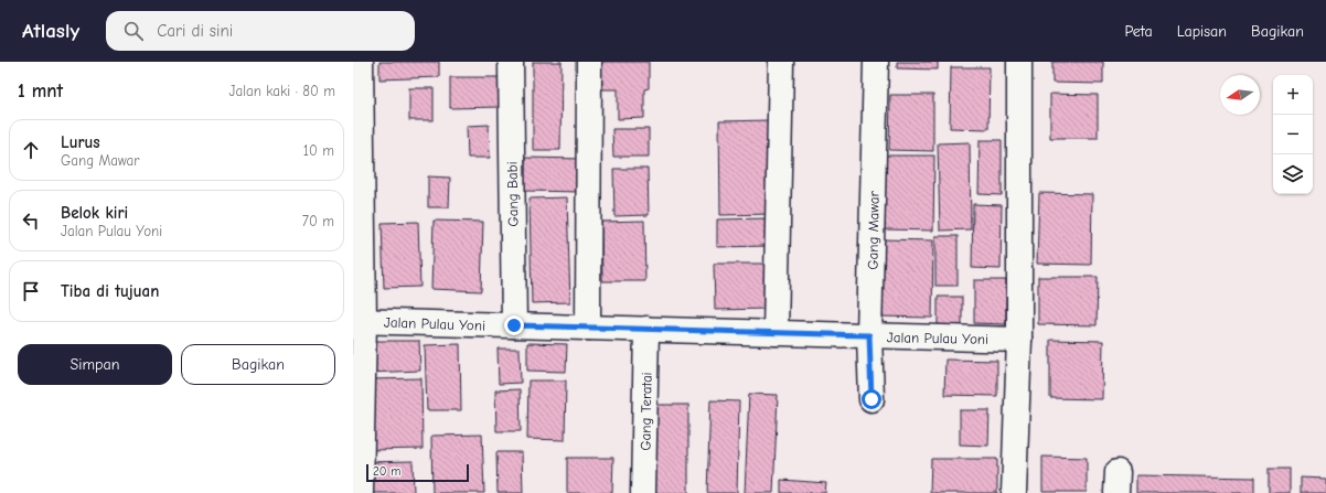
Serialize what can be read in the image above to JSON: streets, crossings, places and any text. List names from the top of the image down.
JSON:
{
  "streets": {
    "street": [
      "Gang Babi",
      "Gang Mawar",
      "Jalan Pulau Yoni",
      "Gang Teratai"
    ]
  },
  "crossings": [
    ["Gang Babi", "Jalan Pulau Yoni"],
    ["Gang Mawar", "Jalan Pulau Yoni"],
    ["Jalan Pulau Yoni", "Gang Teratai"]
  ],
  "scale_bar": "20 m",
  "north": "left",
  "page": {
    "header": "Atlasly",
    "search": "Cari di sini",
    "nav": ["Peta", "Lapisan", "Bagikan"],
    "heading": ["1 mnt", "Jalan kaki · 80 m"],
    "map_buttons": ["+", "−"],
    "list": [
      ["Lurus", "Gang Mawar", "10 m"],
      ["Belok kiri", "Jalan Pulau Yoni", "70 m"],
      "Tiba di tujuan"
    ],
    "buttons": ["Simpan", "Bagikan"],
    "scale": "20 m"
  }
}
